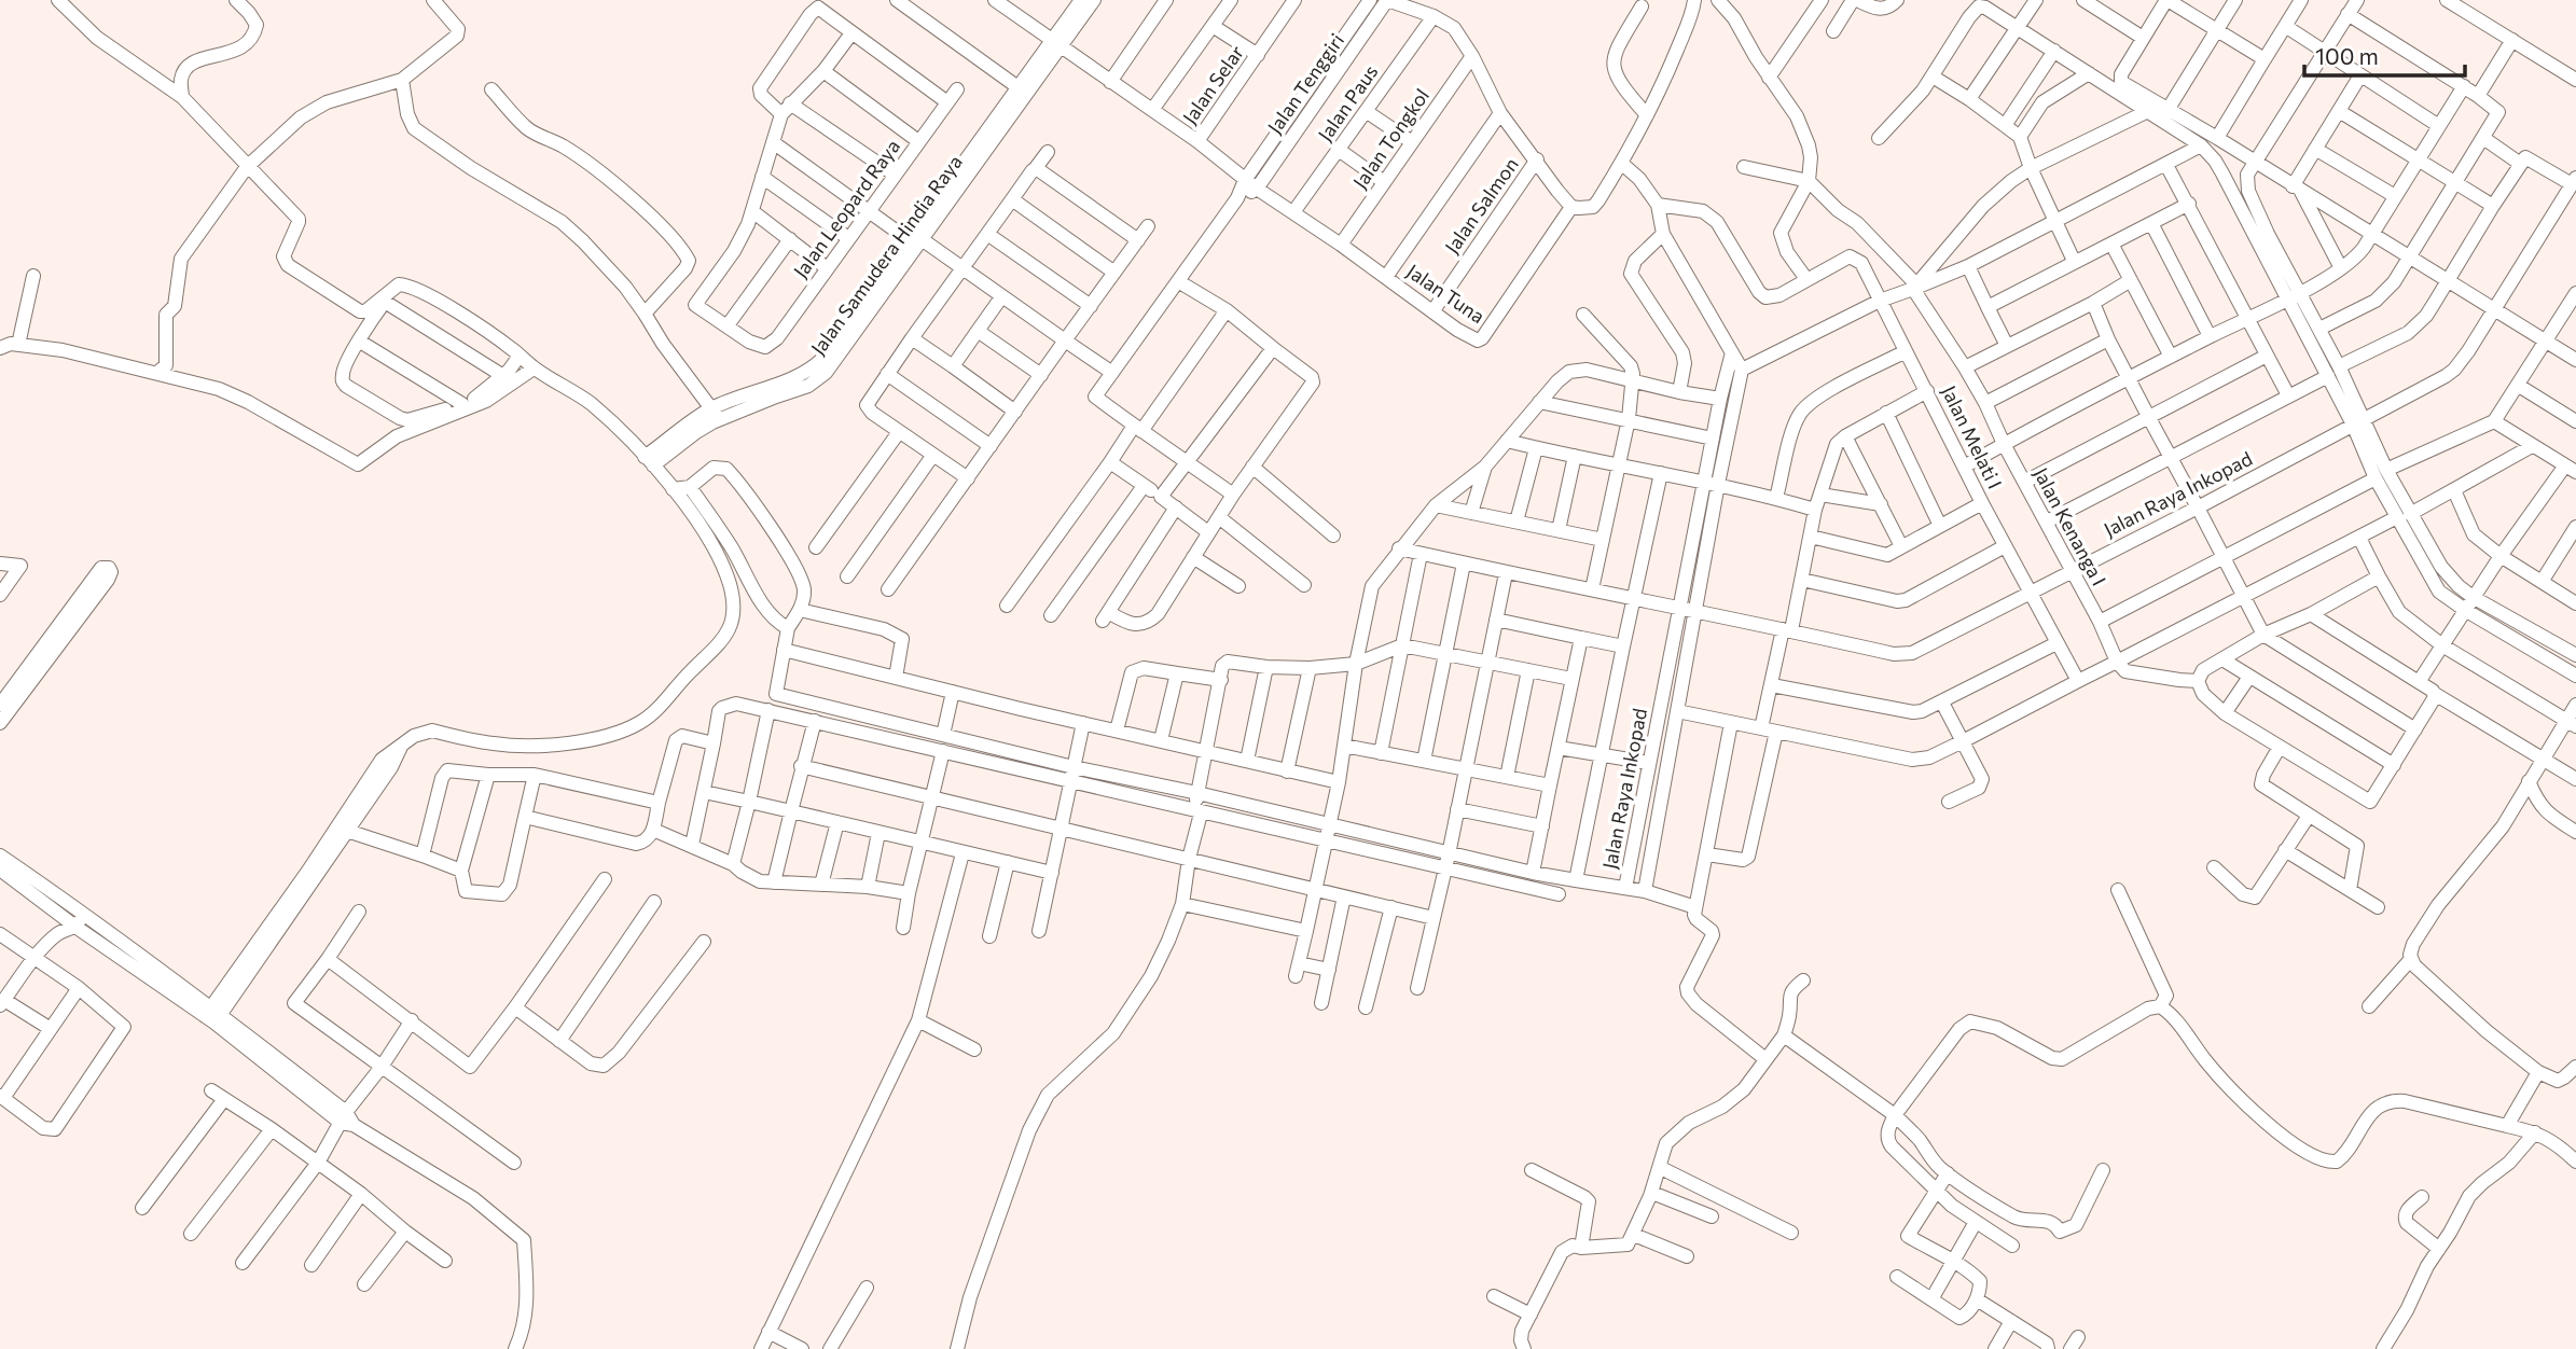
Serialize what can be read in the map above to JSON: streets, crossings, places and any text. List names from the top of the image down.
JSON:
{
  "streets": {
    "street": [
      "Jalan Tenggiri",
      "Jalan Selar",
      "Jalan Paus",
      "Jalan Tongkol",
      "Jalan Salmon",
      "Jalan Leopard Raya",
      "Jalan Samudera Hindia Raya",
      "Jalan Tuna",
      "Jalan Melati I",
      "Jalan Raya Inkopad",
      "Jalan Kenanga I"
    ]
  },
  "crossings": [
    ["Jalan Tenggiri", "Jalan Selar"],
    ["Jalan Tenggiri", "Jalan Tuna"],
    ["Jalan Selar", "Jalan Tuna"],
    ["Jalan Paus", "Jalan Tuna"],
    ["Jalan Tongkol", "Jalan Tuna"],
    ["Jalan Salmon", "Jalan Tuna"],
    ["Jalan Melati I", "Jalan Raya Inkopad"],
    ["Jalan Raya Inkopad", "Jalan Kenanga I"]
  ],
  "scale_bar": "100 m"
}
